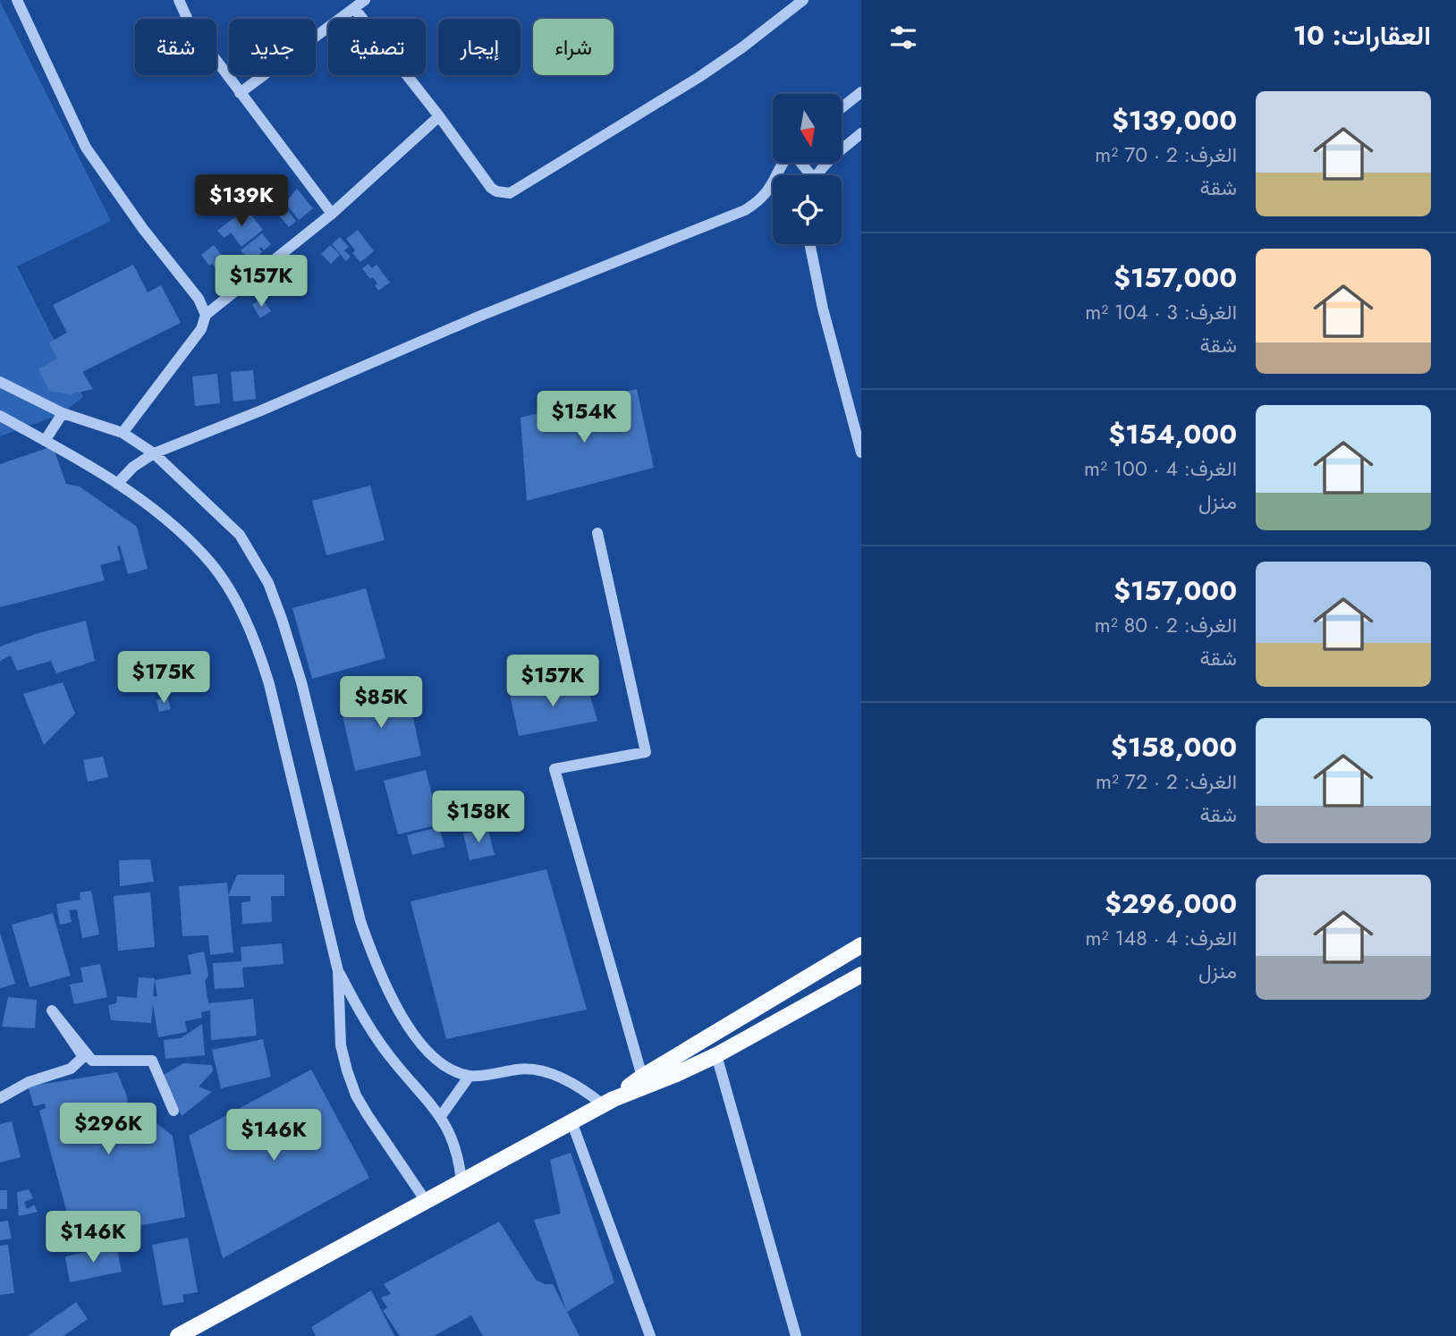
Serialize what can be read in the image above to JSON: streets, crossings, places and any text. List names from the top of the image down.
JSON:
{
  "north": "bottom",
  "page": {
    "heading": "العقارات: 10",
    "chip": [
      "شراء",
      "إيجار",
      "تصفية",
      "جديد",
      "شقة"
    ],
    "list": [
      {
        "name": "$139,000",
        "note": "الغرف: 2 · 70 m² · شقة"
      },
      {
        "name": "$157,000",
        "note": "الغرف: 3 · 104 m² · شقة"
      },
      {
        "name": "$154,000",
        "note": "الغرف: 4 · 100 m² · منزل"
      },
      {
        "name": "$157,000",
        "note": "الغرف: 2 · 80 m² · شقة"
      },
      {
        "name": "$158,000",
        "note": "الغرف: 2 · 72 m² · شقة"
      },
      {
        "name": "$296,000",
        "note": "الغرف: 4 · 148 m² · منزل"
      }
    ],
    "price": [
      "$139K",
      "$157K",
      "$154K",
      "$175K",
      "$157K",
      "$85K",
      "$158K",
      "$296K",
      "$146K",
      "$146K"
    ]
  }
}
